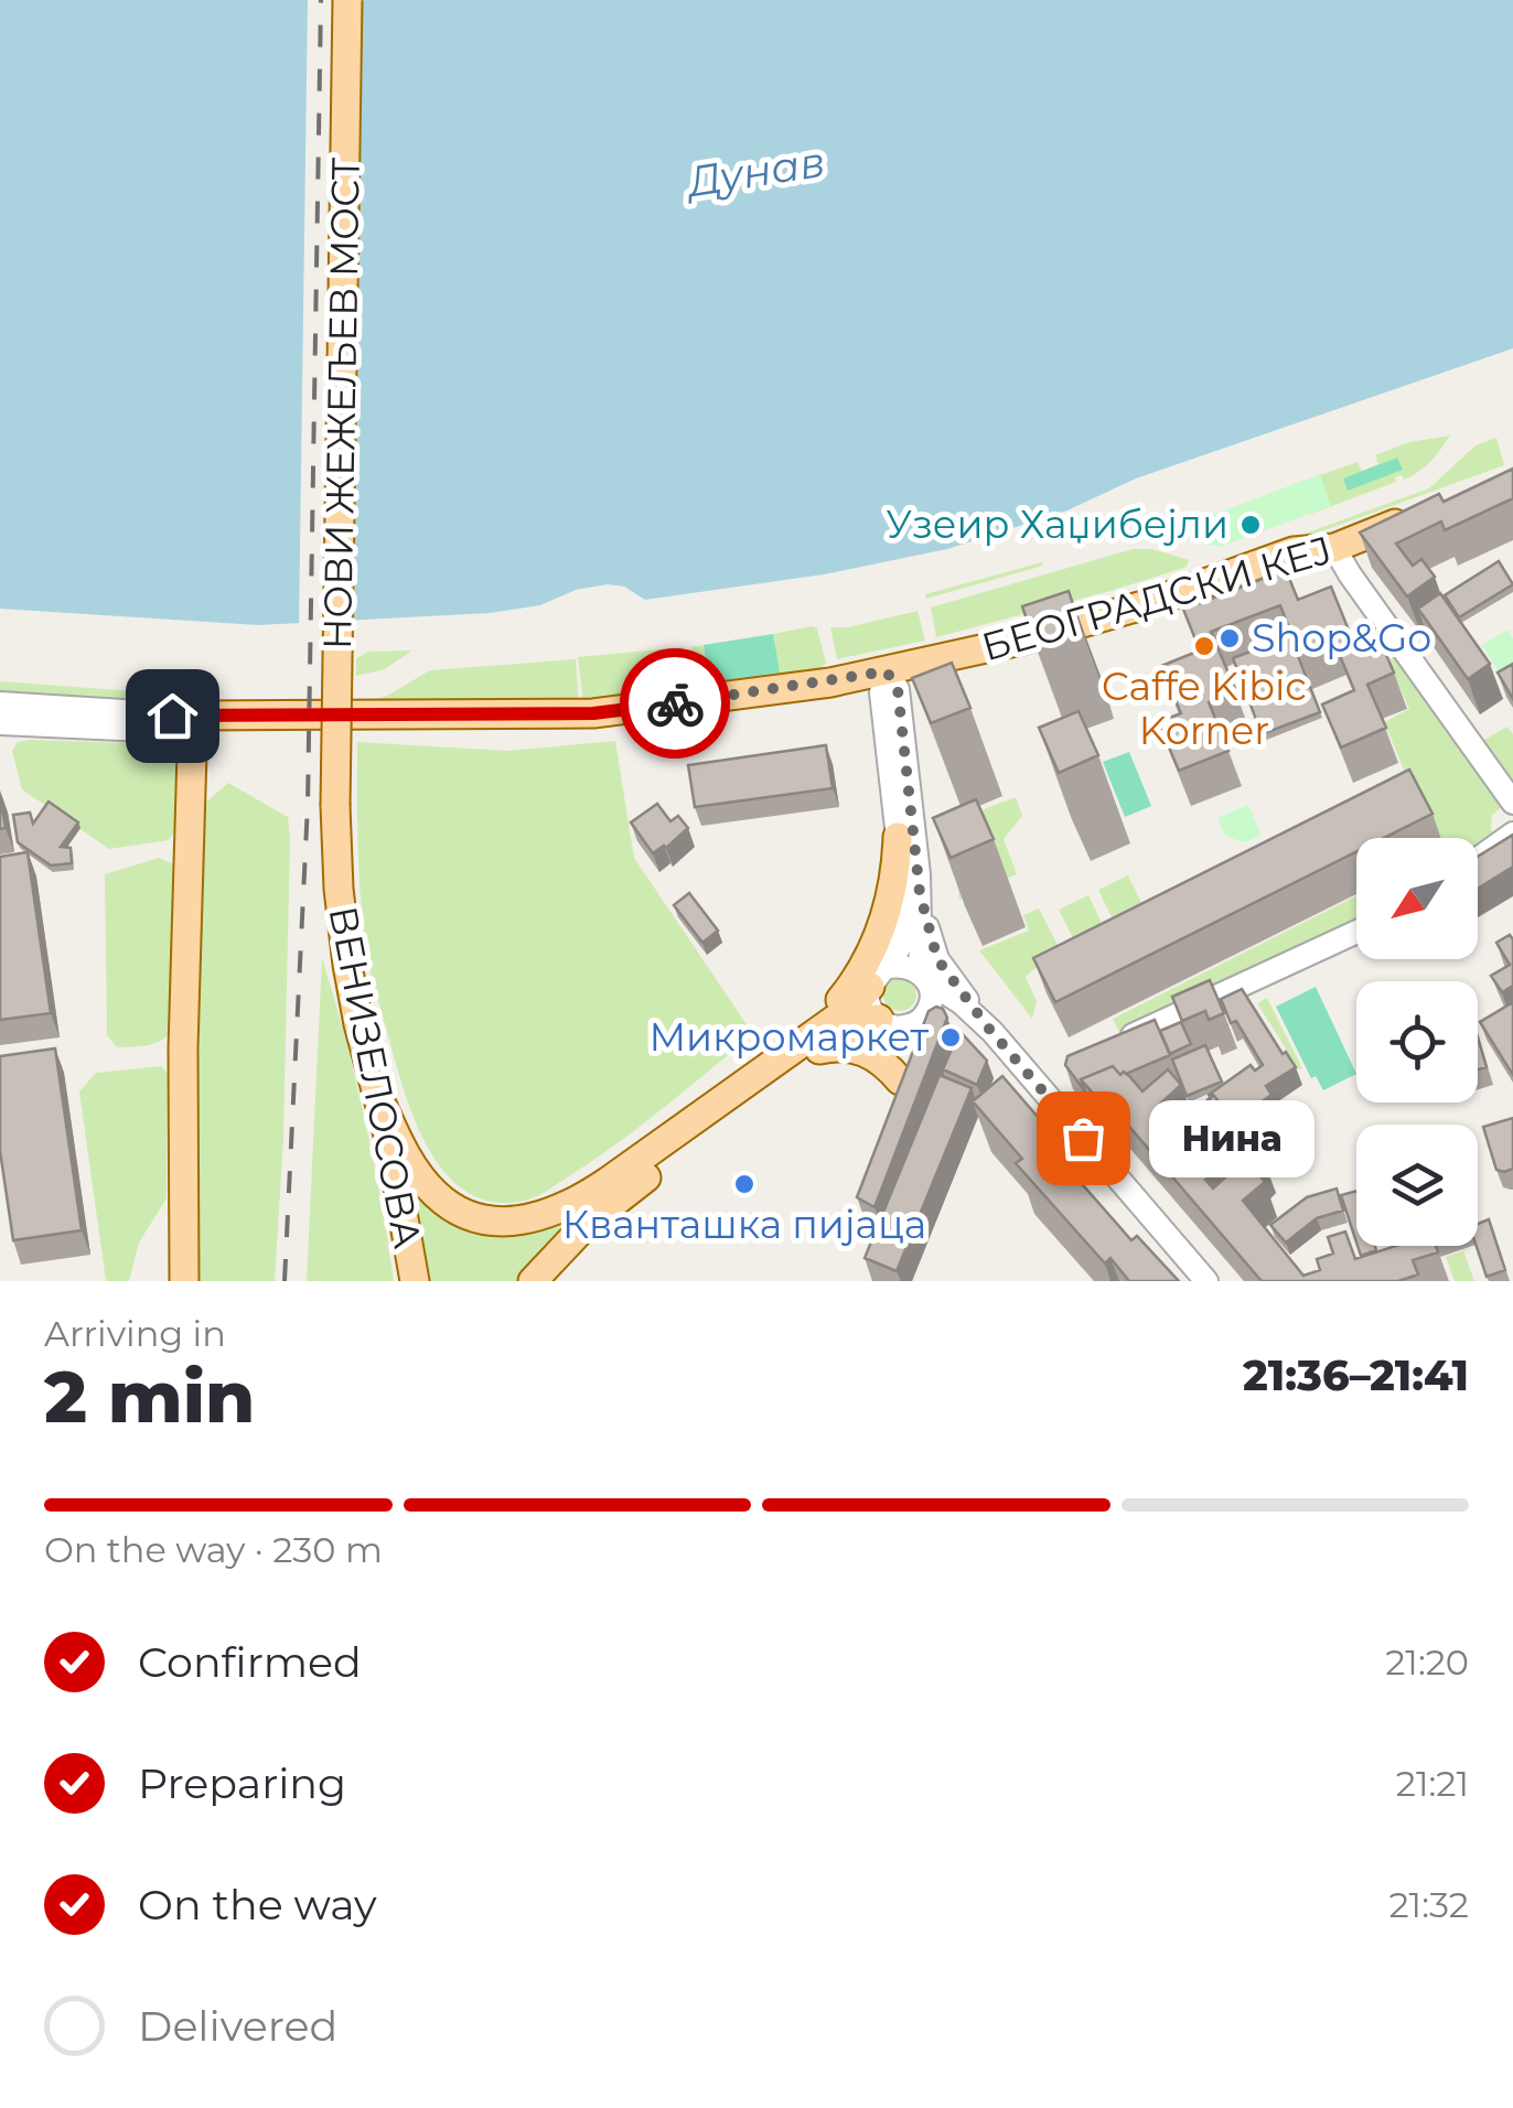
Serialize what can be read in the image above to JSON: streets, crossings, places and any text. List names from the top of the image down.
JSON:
{
  "streets": {
    "main road": ["НОВИ ЖЕЖЕЉЕВ МОСТ", "БЕОГРАДСКИ КЕЈ", "ВЕНИЗЕЛОСОВА"]
  },
  "crossings": [
    ["НОВИ ЖЕЖЕЉЕВ МОСТ", "ВЕНИЗЕЛОСОВА"]
  ],
  "water": ["Дунав"],
  "places": [
    "Узеир Хаџибејли",
    "Shop&Go",
    "Caffe Kibic Korner",
    "Микромаркет",
    "Нина",
    "Кванташка пијаца"
  ],
  "north": "bottom left",
  "page": {
    "bubble": "Нина",
    "heading": ["2 min", "Arriving in", "21:36–21:41"],
    "bar": "On the way · 230 m",
    "list": [
      ["Confirmed", "21:20"],
      ["Preparing", "21:21"],
      ["On the way", "21:32"],
      "Delivered"
    ]
  }
}
